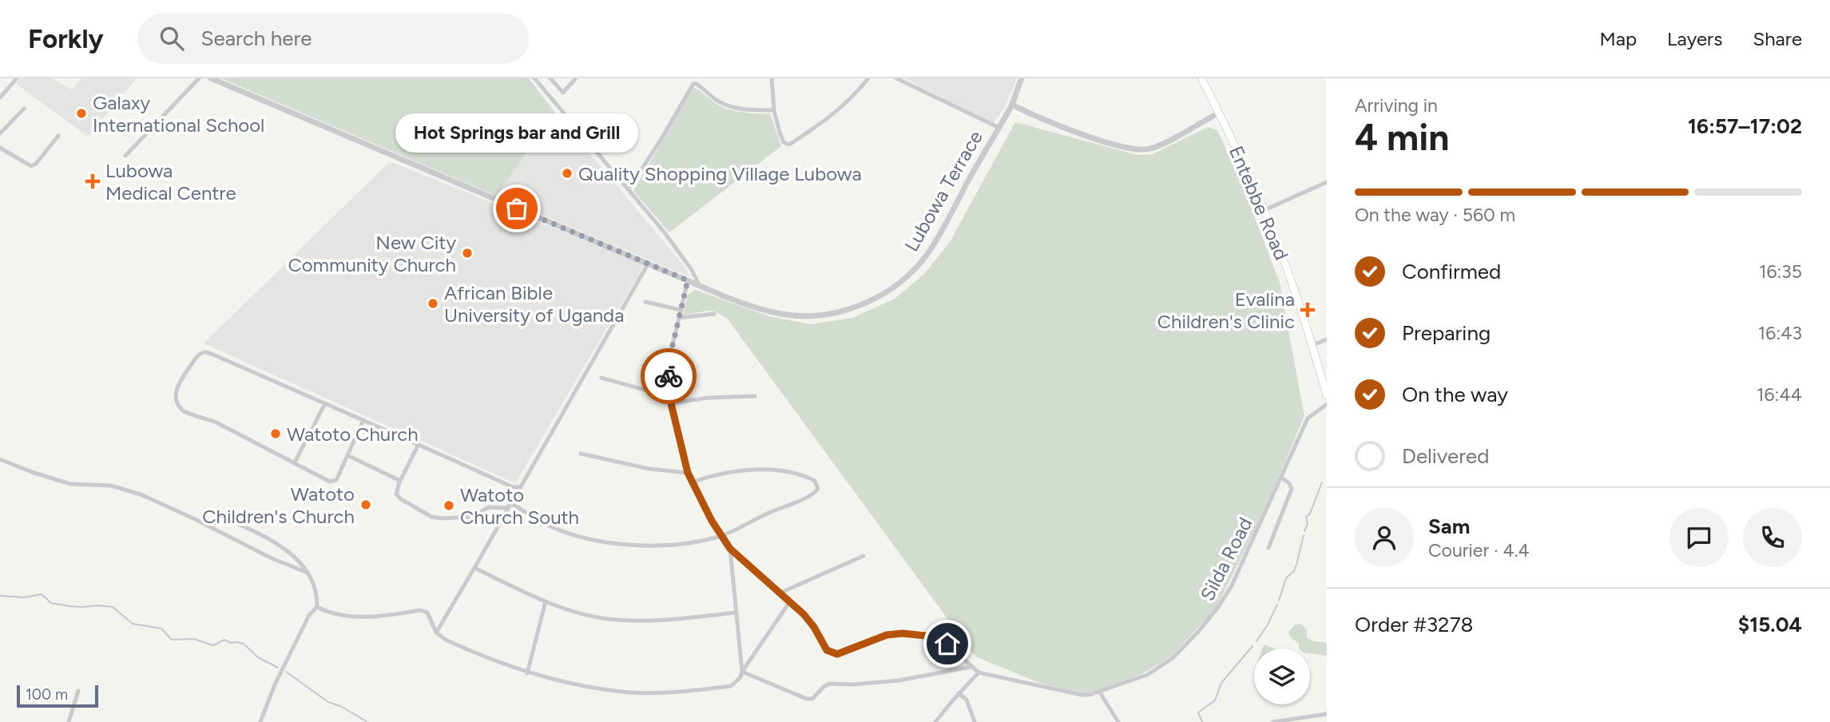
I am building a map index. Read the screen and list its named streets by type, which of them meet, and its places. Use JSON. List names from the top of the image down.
{
  "streets": {
    "main road": ["Entebbe Road"],
    "street": ["Lubowa Terrace", "Silda Road"]
  },
  "crossings": [
    ["Lubowa Terrace", "Silda Road"]
  ],
  "places": {
    "other": [
      "Galaxy International School",
      "Quality Shopping Village Lubowa",
      "Hot Springs bar and Grill",
      "New City Community Church",
      "African Bible University of Uganda",
      "Watoto Church",
      "Watoto Children's Church",
      "Watoto Church South"
    ],
    "health": ["Lubowa Medical Centre", "Evalina Children's Clinic"]
  },
  "scale_bar": "100 m",
  "page": {
    "header": "Forkly",
    "search": "Search here",
    "nav": ["Map", "Layers", "Share"],
    "heading": ["4 min", "Arriving in", "16:57–17:02"],
    "panel": [
      "Sam",
      "Courier · 4.4",
      "Order #3278",
      "$15.04"
    ],
    "bubble": "Hot Springs bar and Grill",
    "bar": "On the way · 560 m",
    "list": [
      ["Confirmed", "16:35"],
      ["Preparing", "16:43"],
      ["On the way", "16:44"],
      "Delivered"
    ],
    "scale": "100 m"
  }
}
